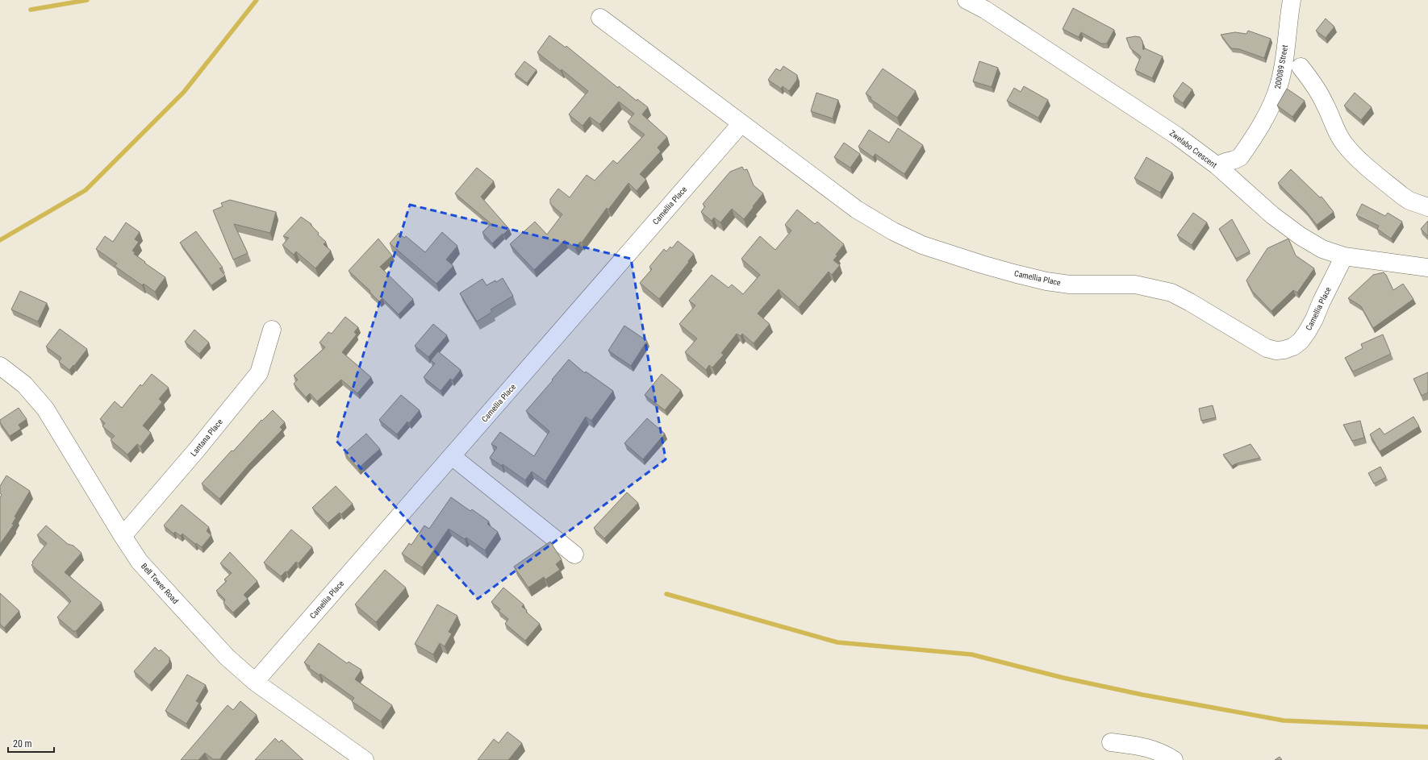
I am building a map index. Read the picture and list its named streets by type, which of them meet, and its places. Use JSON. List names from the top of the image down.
{
  "streets": {
    "street": [
      "200089 Street",
      "Zwelabo Crescent",
      "Camellia Place",
      "Lantana Place",
      "Bell Tower Road"
    ]
  },
  "crossings": [
    ["200089 Street", "Zwelabo Crescent"],
    ["Zwelabo Crescent", "Camellia Place"],
    ["Camellia Place", "Bell Tower Road"],
    ["Lantana Place", "Bell Tower Road"]
  ],
  "scale_bar": "20 m"
}
